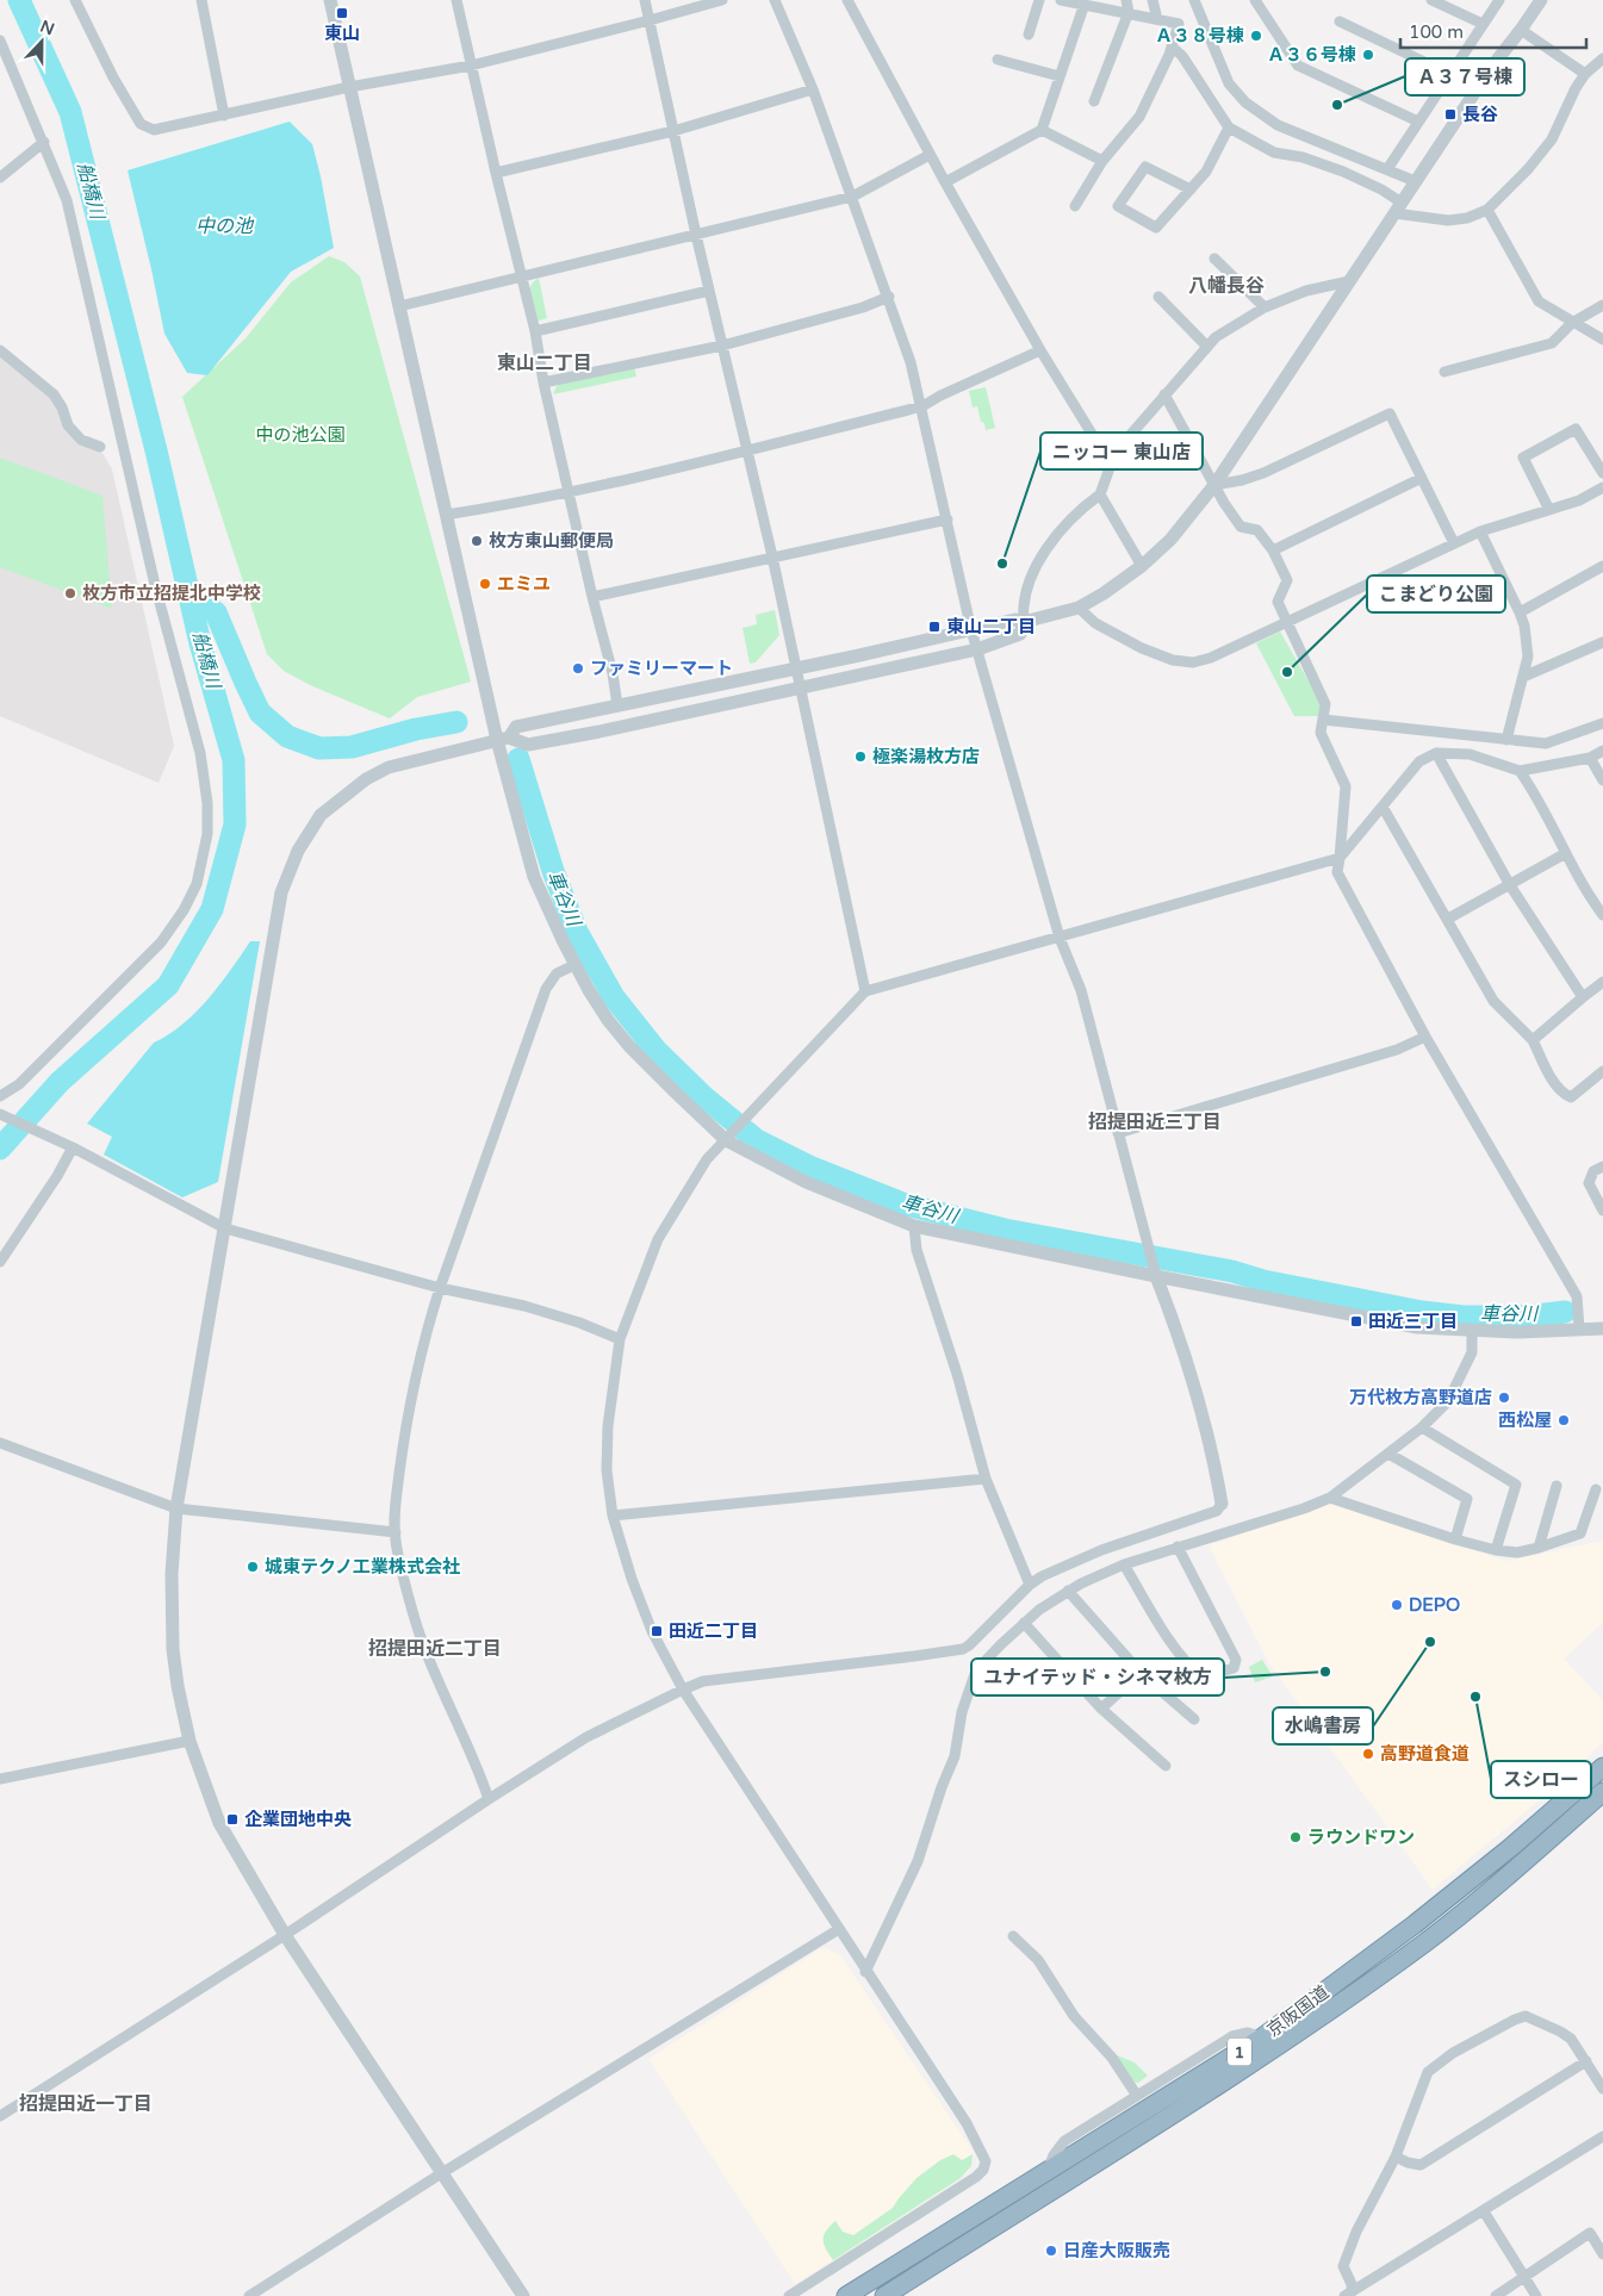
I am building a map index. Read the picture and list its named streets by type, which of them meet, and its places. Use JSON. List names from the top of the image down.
{
  "streets": {
    "highway": ["京阪国道", "1"]
  },
  "districts": [
    "八幡長谷",
    "東山二丁目",
    "招提田近三丁目",
    "招提田近二丁目",
    "招提田近一丁目"
  ],
  "water": ["船橋川", "中の池", "車谷川"],
  "parks": ["中の池公園"],
  "places": {
    "transit": [
      "東山",
      "長谷",
      "東山二丁目",
      "田近三丁目",
      "田近二丁目",
      "企業団地中央"
    ],
    "other": [
      "Ａ３８号棟",
      "Ａ３６号棟",
      "Ａ３７号棟",
      "枚方東山郵便局",
      "ニッコー 東山店",
      "エミユ",
      "枚方市立招提北中学校",
      "ファミリーマート",
      "こまどり公園",
      "極楽湯枚方店",
      "万代枚方高野道店",
      "西松屋",
      "城東テクノ工業株式会社",
      "DEPO",
      "水嶋書房",
      "ユナイテッド・シネマ枚方",
      "スシロー",
      "高野道食道",
      "ラウンドワン",
      "日産大阪販売"
    ]
  },
  "scale_bar": "100 m",
  "north": "top"
}
